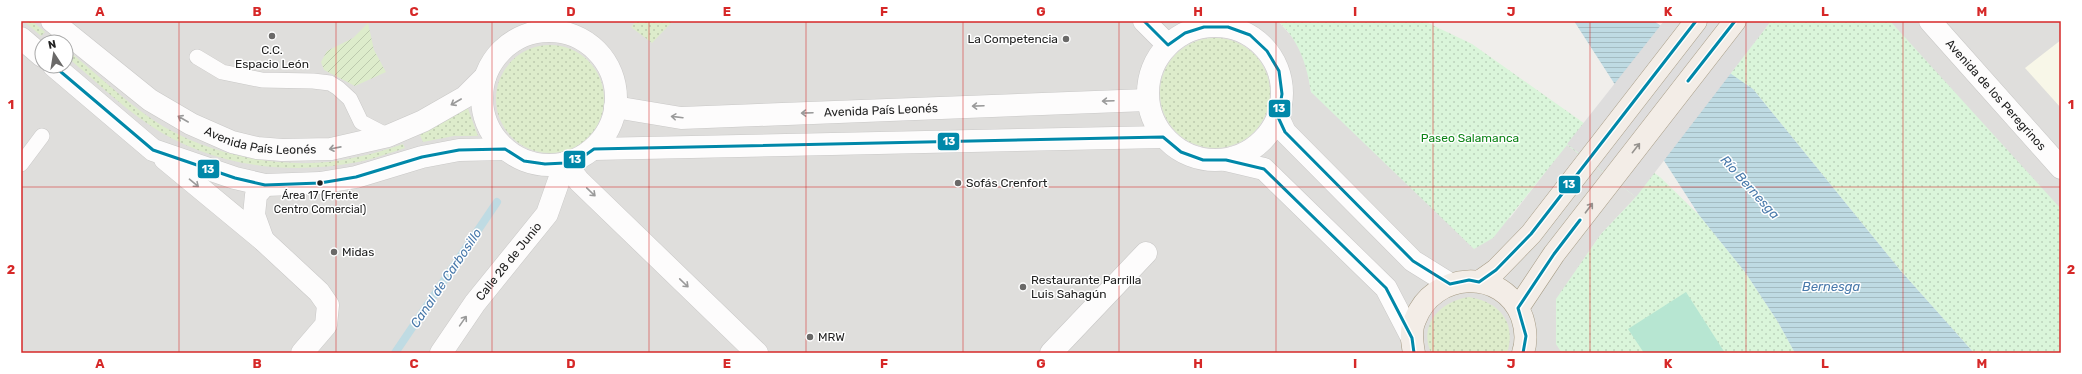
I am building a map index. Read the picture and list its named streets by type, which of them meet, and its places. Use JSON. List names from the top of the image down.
{
  "streets": {
    "street": ["Avenida de los Peregrinos", "Avenida País Leonés", "Calle 28 de Junio"]
  },
  "crossings": [
    ["Avenida País Leonés", "Calle 28 de Junio"]
  ],
  "one_way": ["Calle 28 de Junio"],
  "water": ["Río Bernesga", "Canal de Carbosillo", "Bernesga"],
  "parks": ["Paseo Salamanca"],
  "places": [
    "C.C. Espacio León",
    "La Competencia",
    "Área 17 (Frente Centro Comercial)",
    "Sofás Crenfort",
    "Midas",
    "Restaurante Parrilla Luis Sahagún",
    "MRW"
  ],
  "lines": ["transit line 13"],
  "north": "top",
  "grid": {
    "columns": [
      "A",
      "B",
      "C",
      "D",
      "E",
      "F",
      "G",
      "H",
      "I",
      "J",
      "K",
      "L",
      "M"
    ],
    "rows": ["1", "2"]
  }
}
